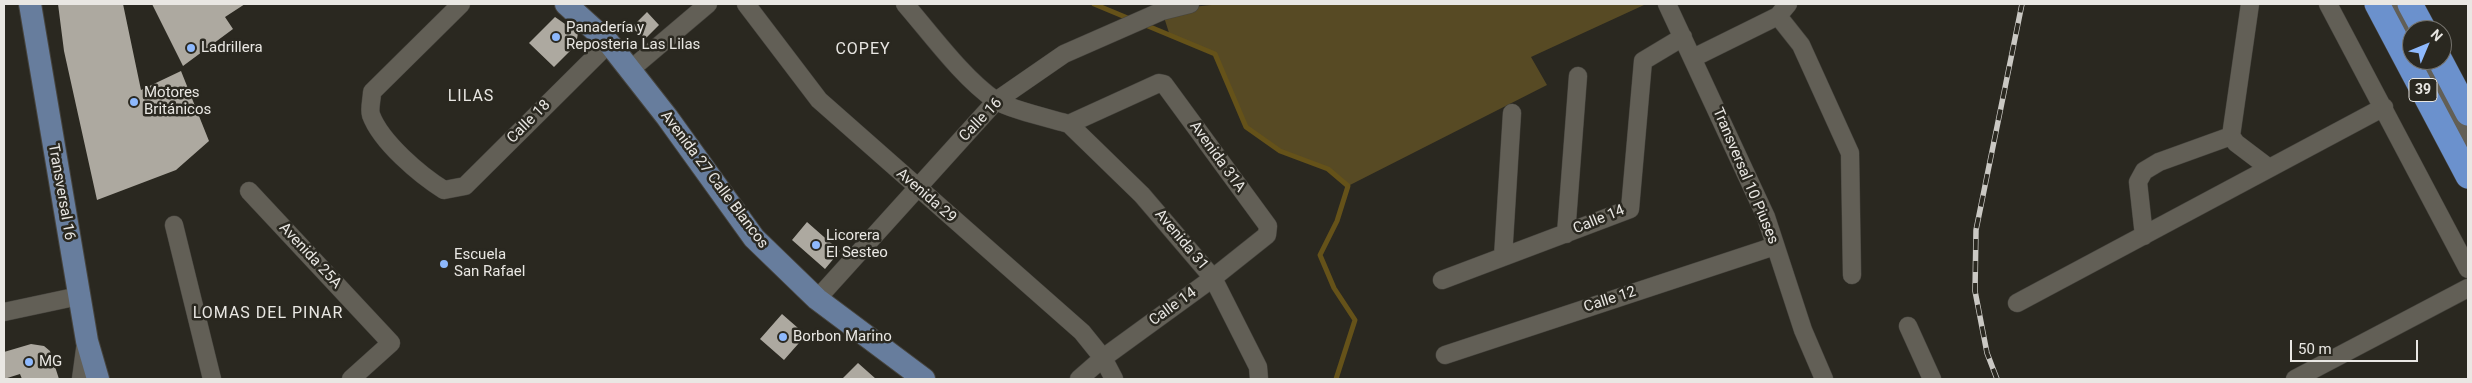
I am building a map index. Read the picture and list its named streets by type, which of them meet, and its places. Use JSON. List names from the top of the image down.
{
  "streets": {
    "highway": ["39"],
    "main road": ["Avenida 27 Calle Blancos", "Transversal 16"],
    "street": [
      "Calle 16",
      "Calle 18",
      "Avenida 31A",
      "Transversal 10 Piuses",
      "Avenida 29",
      "Calle 14",
      "Avenida 31",
      "Avenida 25A",
      "Calle 12"
    ]
  },
  "crossings": [
    ["Calle 16", "Avenida 27 Calle Blancos"],
    ["Calle 16", "Avenida 29"],
    ["Calle 18", "Avenida 27 Calle Blancos"],
    ["Avenida 31A", "Calle 14"],
    ["Avenida 31A", "Avenida 31"],
    ["Transversal 10 Piuses", "Calle 14"],
    ["Transversal 10 Piuses", "Calle 12"],
    ["Avenida 29", "Calle 14"],
    ["Calle 14", "Avenida 31"]
  ],
  "districts": ["COPEY", "LILAS", "LOMAS DEL PINAR"],
  "places": [
    "Panadería y Reposteria Las Lilas",
    "Ladrillera",
    "Motores Británicos",
    "Licorera El Sesteo",
    "Escuela San Rafael",
    "Borbon Marino",
    "MG"
  ],
  "scale_bar": "50 m",
  "north": "top right"
}
